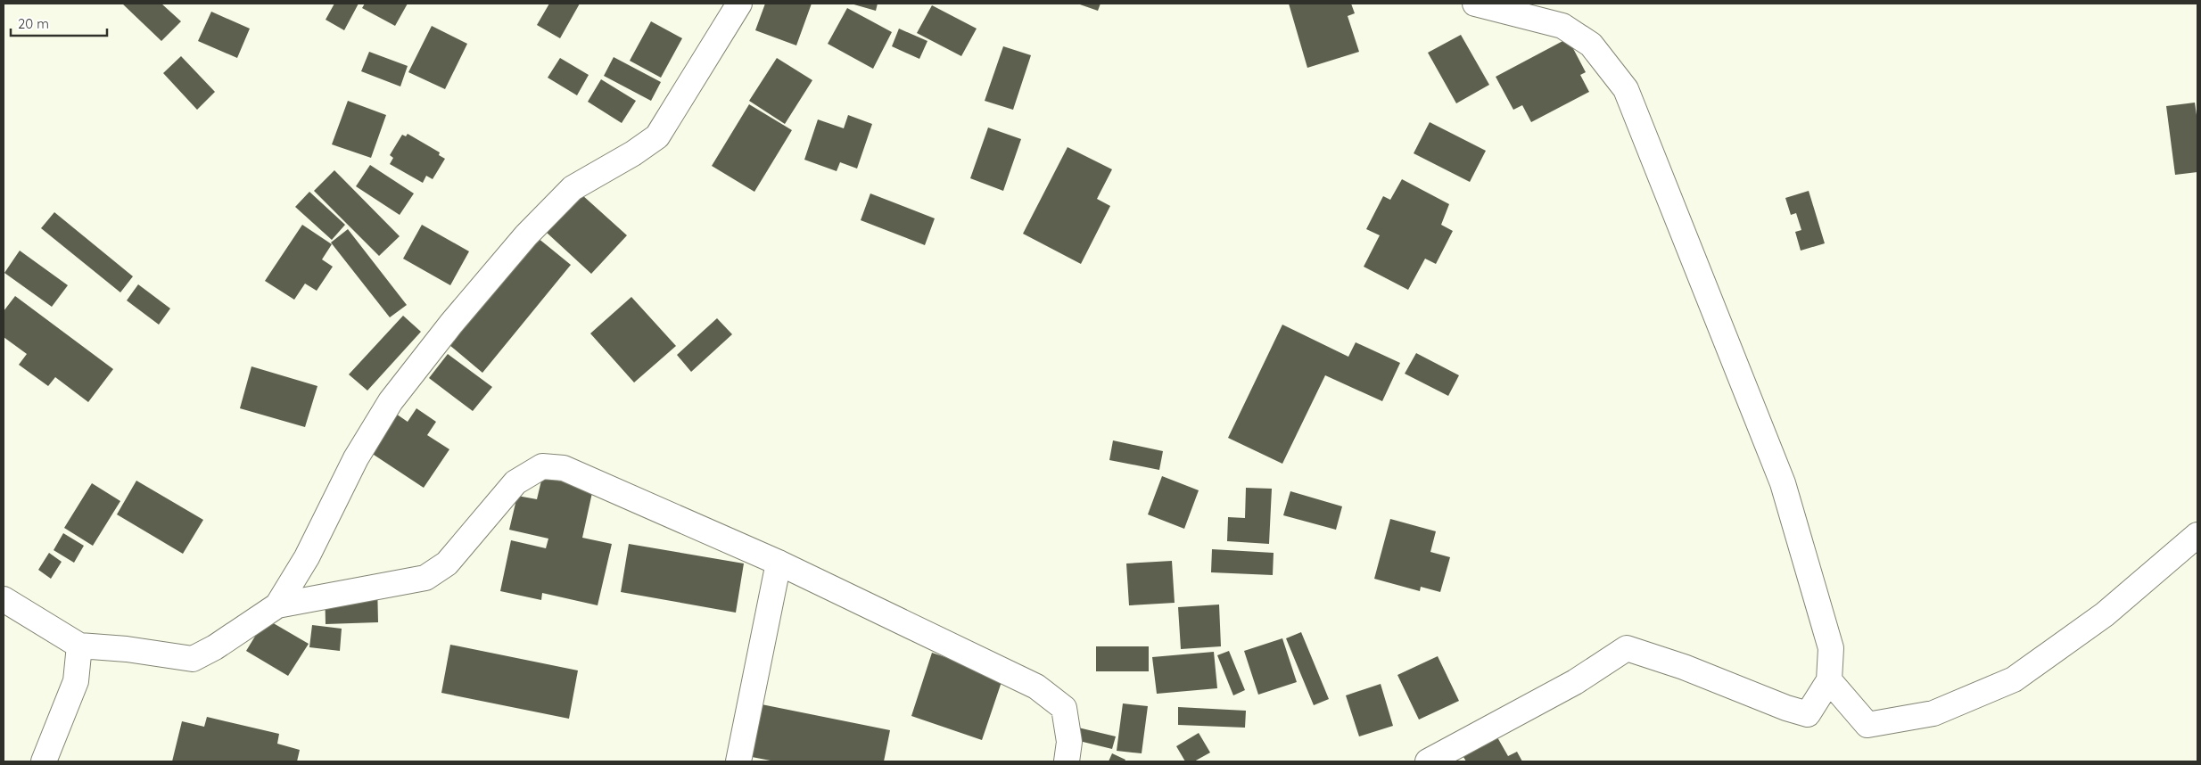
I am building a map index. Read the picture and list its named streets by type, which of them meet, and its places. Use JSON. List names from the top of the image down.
{
  "scale_bar": "20 m"
}
